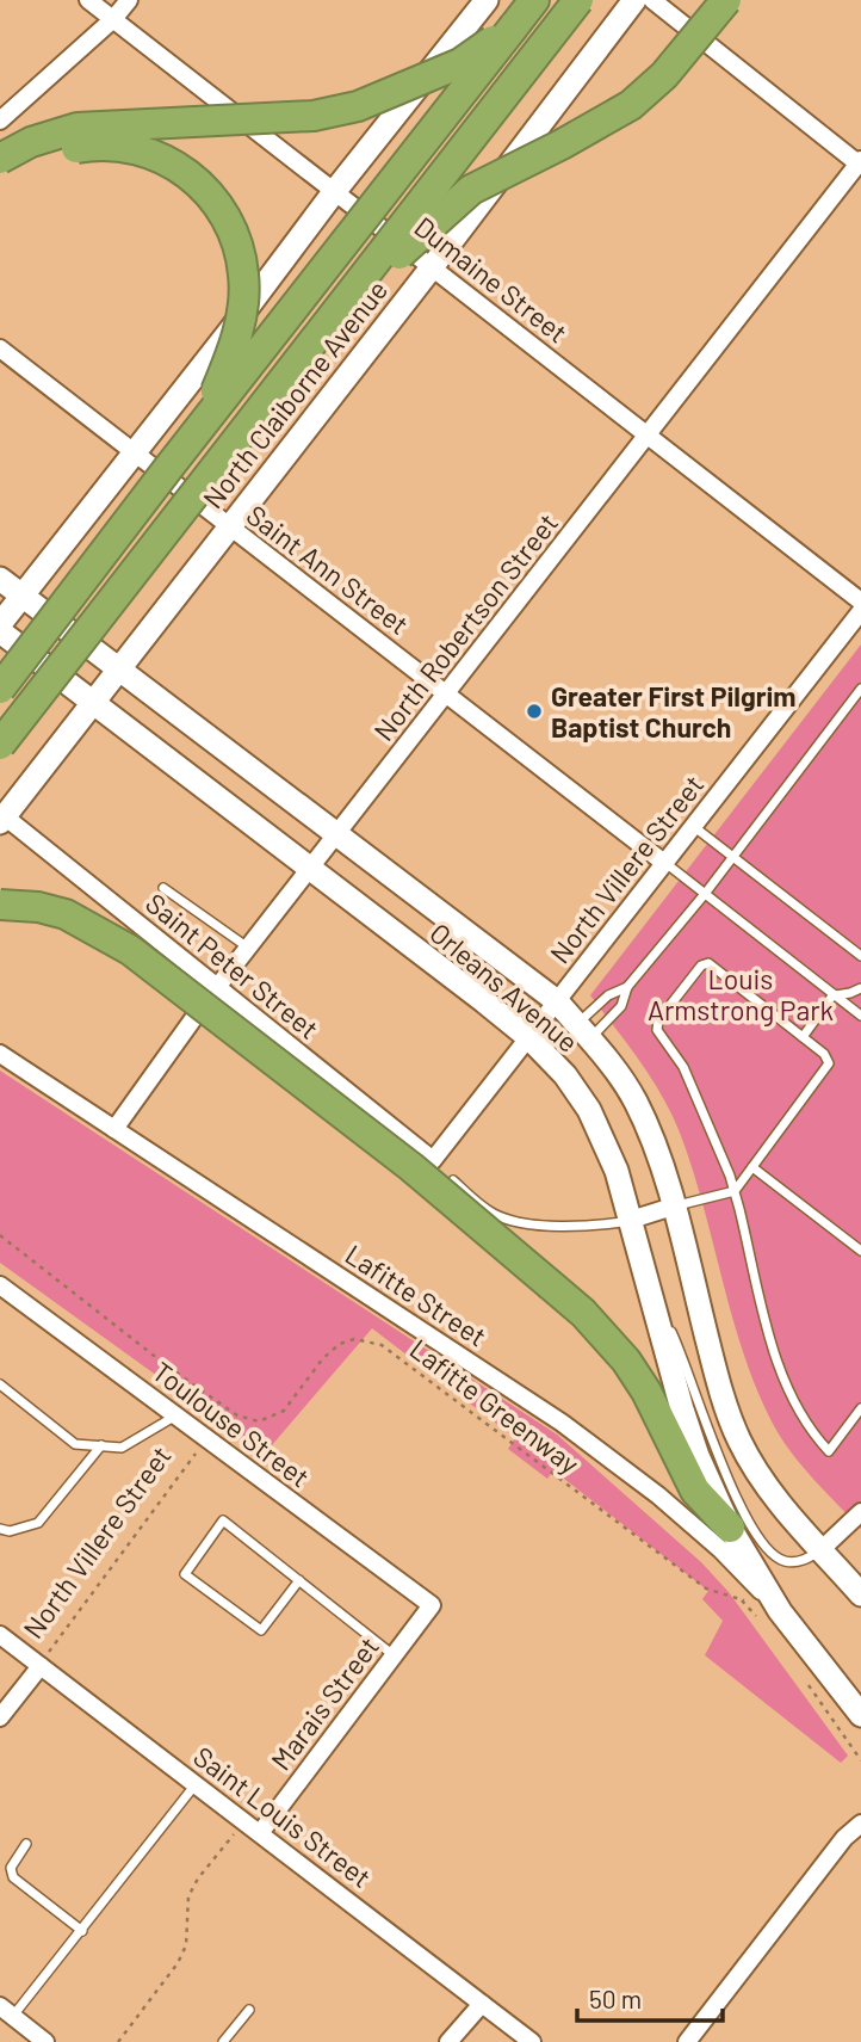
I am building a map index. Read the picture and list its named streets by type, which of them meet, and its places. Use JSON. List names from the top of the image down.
{
  "streets": {
    "street": [
      "Dumaine Street",
      "North Claiborne Avenue",
      "Saint Ann Street",
      "North Robertson Street",
      "North Villere Street",
      "Saint Peter Street",
      "Orleans Avenue",
      "Lafitte Street",
      "Toulouse Street",
      "Marais Street",
      "Saint Louis Street"
    ],
    "path": ["Lafitte Greenway"]
  },
  "crossings": [
    ["Dumaine Street", "North Claiborne Avenue"],
    ["Dumaine Street", "North Robertson Street"],
    ["North Claiborne Avenue", "Saint Ann Street"],
    ["North Claiborne Avenue", "Saint Peter Street"],
    ["North Claiborne Avenue", "Orleans Avenue"],
    ["Saint Ann Street", "North Robertson Street"],
    ["Saint Ann Street", "North Villere Street"],
    ["North Robertson Street", "Saint Peter Street"],
    ["North Robertson Street", "Orleans Avenue"],
    ["North Robertson Street", "Lafitte Street"],
    ["North Villere Street", "Saint Peter Street"],
    ["North Villere Street", "Orleans Avenue"],
    ["North Villere Street", "Toulouse Street"],
    ["North Villere Street", "Saint Louis Street"],
    ["Orleans Avenue", "Lafitte Street"],
    ["Orleans Avenue", "Lafitte Greenway"],
    ["Lafitte Street", "Lafitte Greenway"],
    ["Toulouse Street", "Marais Street"],
    ["Marais Street", "Saint Louis Street"]
  ],
  "parks": ["Louis Armstrong Park"],
  "places": ["Greater First Pilgrim Baptist Church"],
  "scale_bar": "50 m"
}
